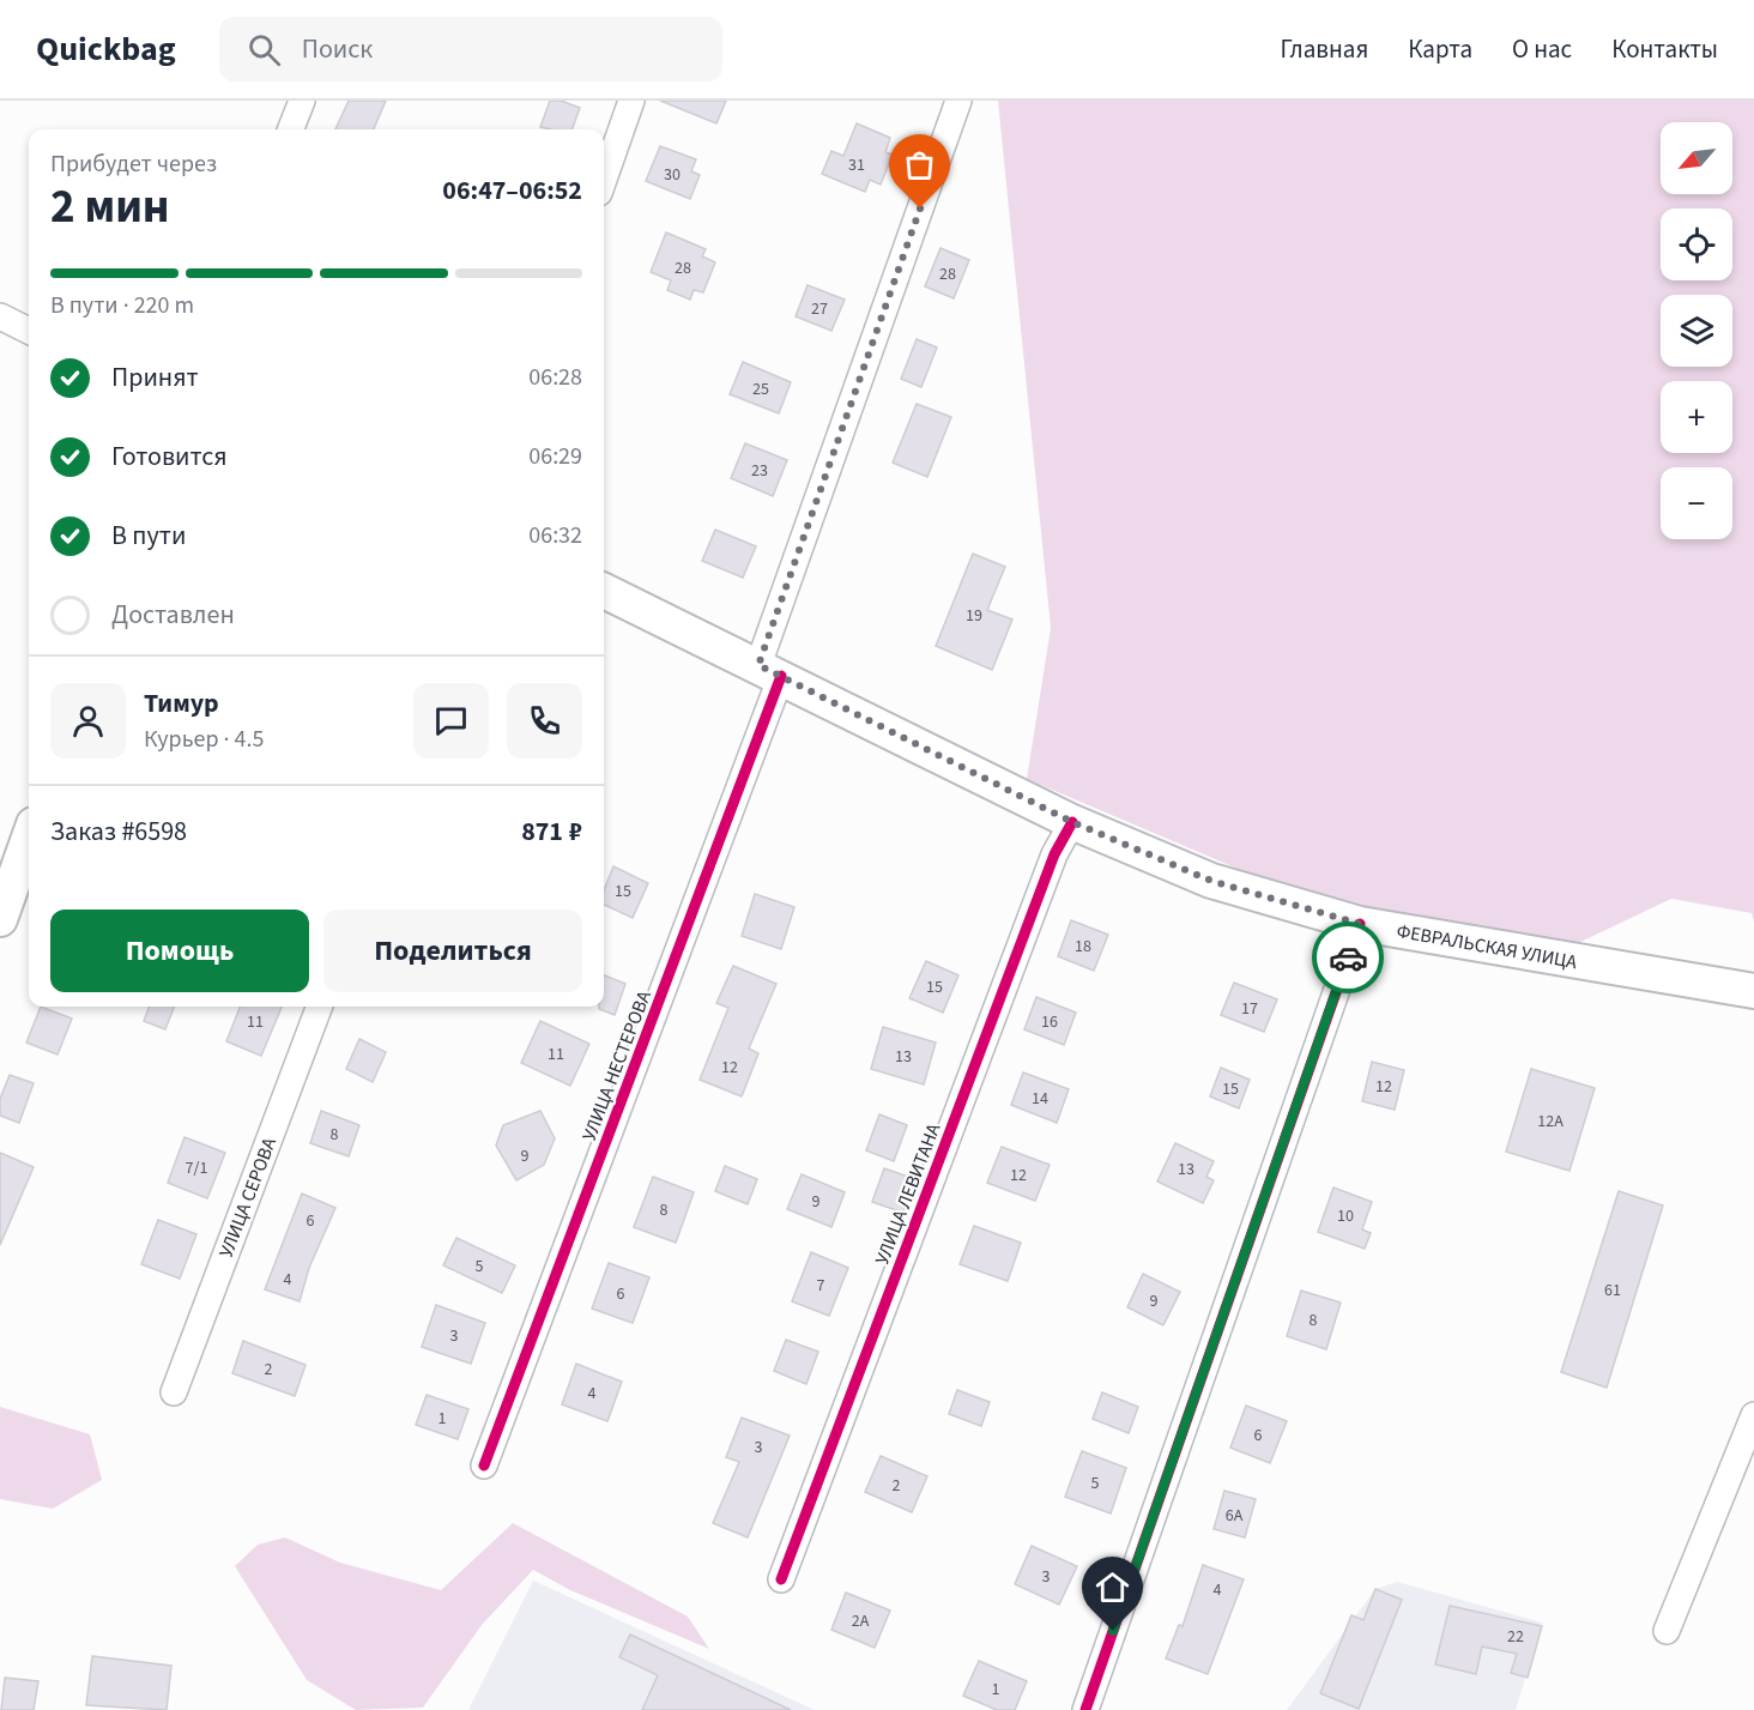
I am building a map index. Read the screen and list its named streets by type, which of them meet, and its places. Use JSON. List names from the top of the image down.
{
  "streets": {
    "main road": ["ФЕВРАЛЬСКАЯ УЛИЦА"],
    "street": ["УЛИЦА НЕСТЕРОВА", "УЛИЦА ЛЕВИТАНА", "УЛИЦА СЕРОВА"]
  },
  "crossings": [
    ["ФЕВРАЛЬСКАЯ УЛИЦА", "УЛИЦА НЕСТЕРОВА"],
    ["ФЕВРАЛЬСКАЯ УЛИЦА", "УЛИЦА ЛЕВИТАНА"]
  ],
  "house_numbers": [
    "31",
    "30",
    "28",
    "28",
    "27",
    "25",
    "23",
    "19",
    "15",
    "18",
    "15",
    "17",
    "11",
    "16",
    "11",
    "13",
    "12",
    "12",
    "15",
    "14",
    "12А",
    "8",
    "9",
    "7/1",
    "13",
    "12",
    "9",
    "8",
    "10",
    "6",
    "5",
    "4",
    "7",
    "61",
    "6",
    "9",
    "8",
    "3",
    "2",
    "4",
    "1",
    "6",
    "3",
    "5",
    "2",
    "6А",
    "3",
    "4",
    "2А",
    "22",
    "1"
  ],
  "north": "bottom left",
  "page": {
    "header": "Quickbag",
    "search": "Поиск",
    "nav": [
      "Главная",
      "Карта",
      "О нас",
      "Контакты"
    ],
    "map_buttons": ["+", "−"],
    "heading": ["2 мин", "Прибудет через", "06:47–06:52"],
    "panel": [
      "Тимур",
      "Курьер · 4.5",
      "Заказ #6598",
      "871 ₽"
    ],
    "bar": "В пути · 220 m",
    "list": [
      ["Принят", "06:28"],
      ["Готовится", "06:29"],
      ["В пути", "06:32"],
      "Доставлен"
    ],
    "buttons": ["Помощь", "Поделиться"]
  }
}
